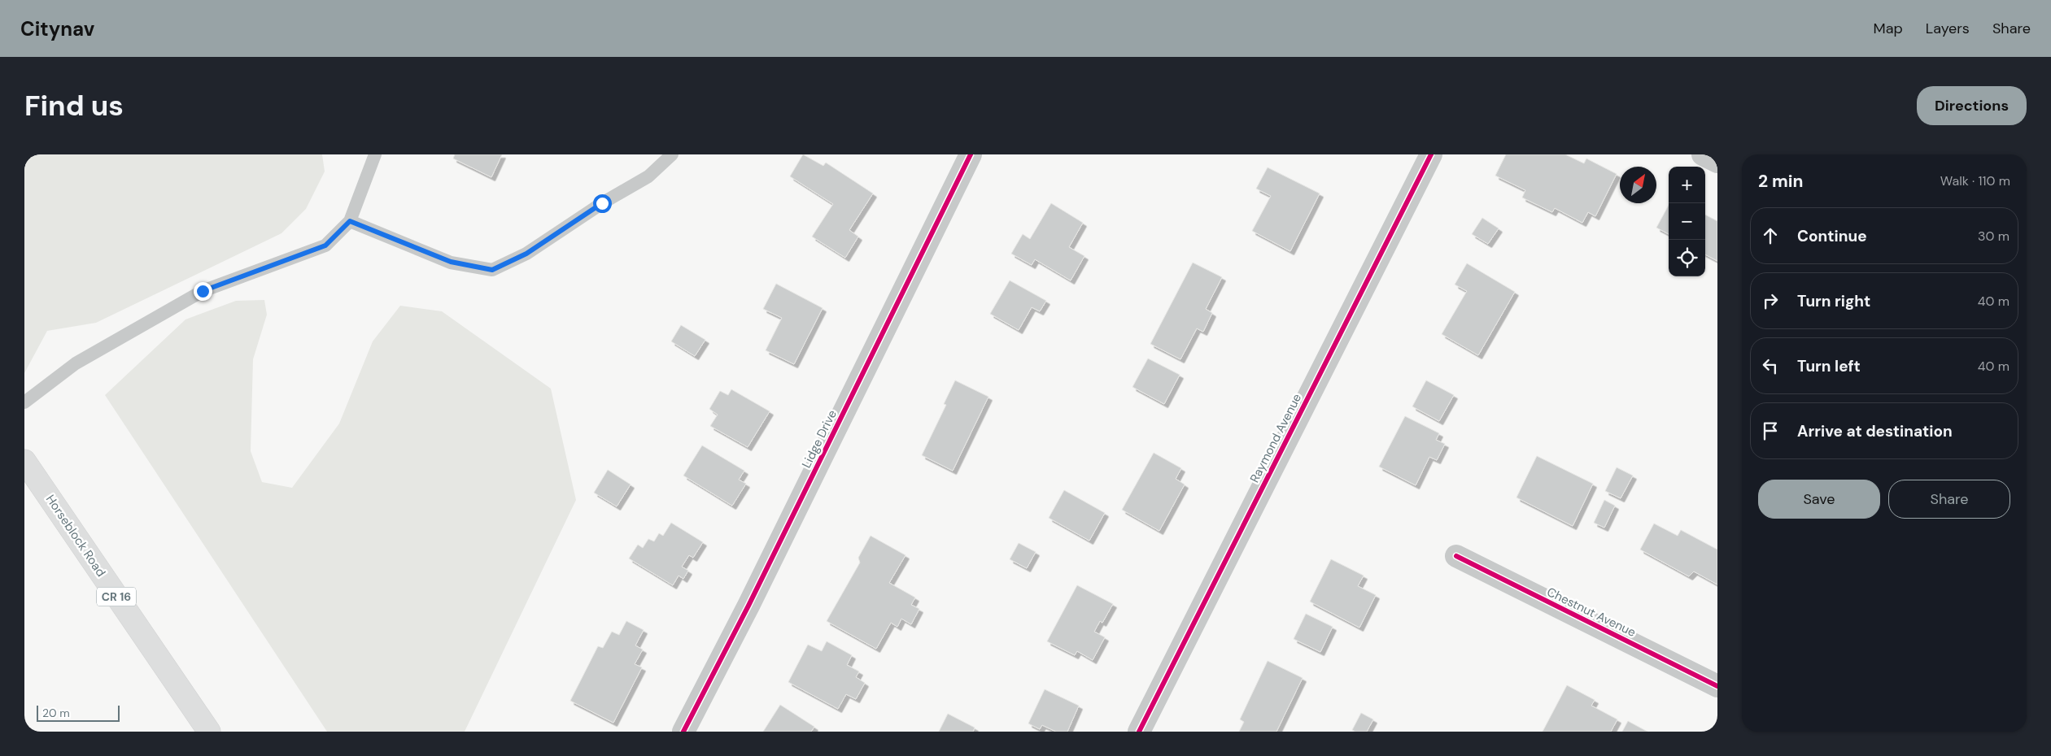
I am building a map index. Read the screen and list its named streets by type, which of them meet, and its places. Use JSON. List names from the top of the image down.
{
  "streets": {
    "main road": ["Horseblock Road", "CR 16"],
    "street": ["Raymond Avenue", "Lidge Drive", "Chestnut Avenue"]
  },
  "scale_bar": "20 m",
  "north": "top right",
  "page": {
    "header": "Citynav",
    "nav": ["Map", "Layers", "Share"],
    "buttons": [
      "Directions",
      ["Save", "Share"]
    ],
    "title": "Find us",
    "heading": ["2 min", "Walk · 110 m"],
    "map_buttons": ["+", "−"],
    "list": [
      ["Continue", "30 m"],
      ["Turn right", "40 m"],
      ["Turn left", "40 m"],
      "Arrive at destination"
    ],
    "scale": "20 m"
  }
}
